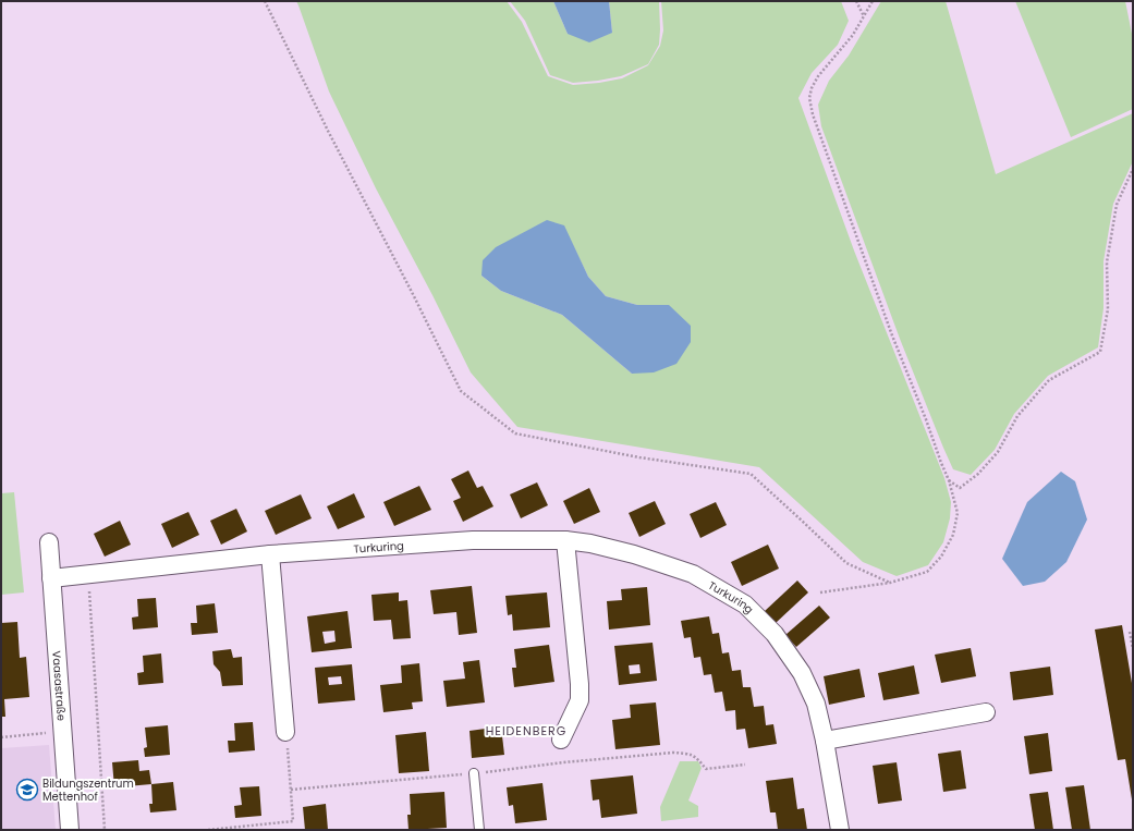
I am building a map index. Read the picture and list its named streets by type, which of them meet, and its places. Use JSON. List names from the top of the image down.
{
  "streets": {
    "street": ["Turkuring", "Vaasastraße"]
  },
  "crossings": [
    ["Turkuring", "Vaasastraße"]
  ],
  "districts": ["HEIDENBERG"],
  "places": {
    "school or university": ["Bildungszentrum Mettenhof"]
  }
}
